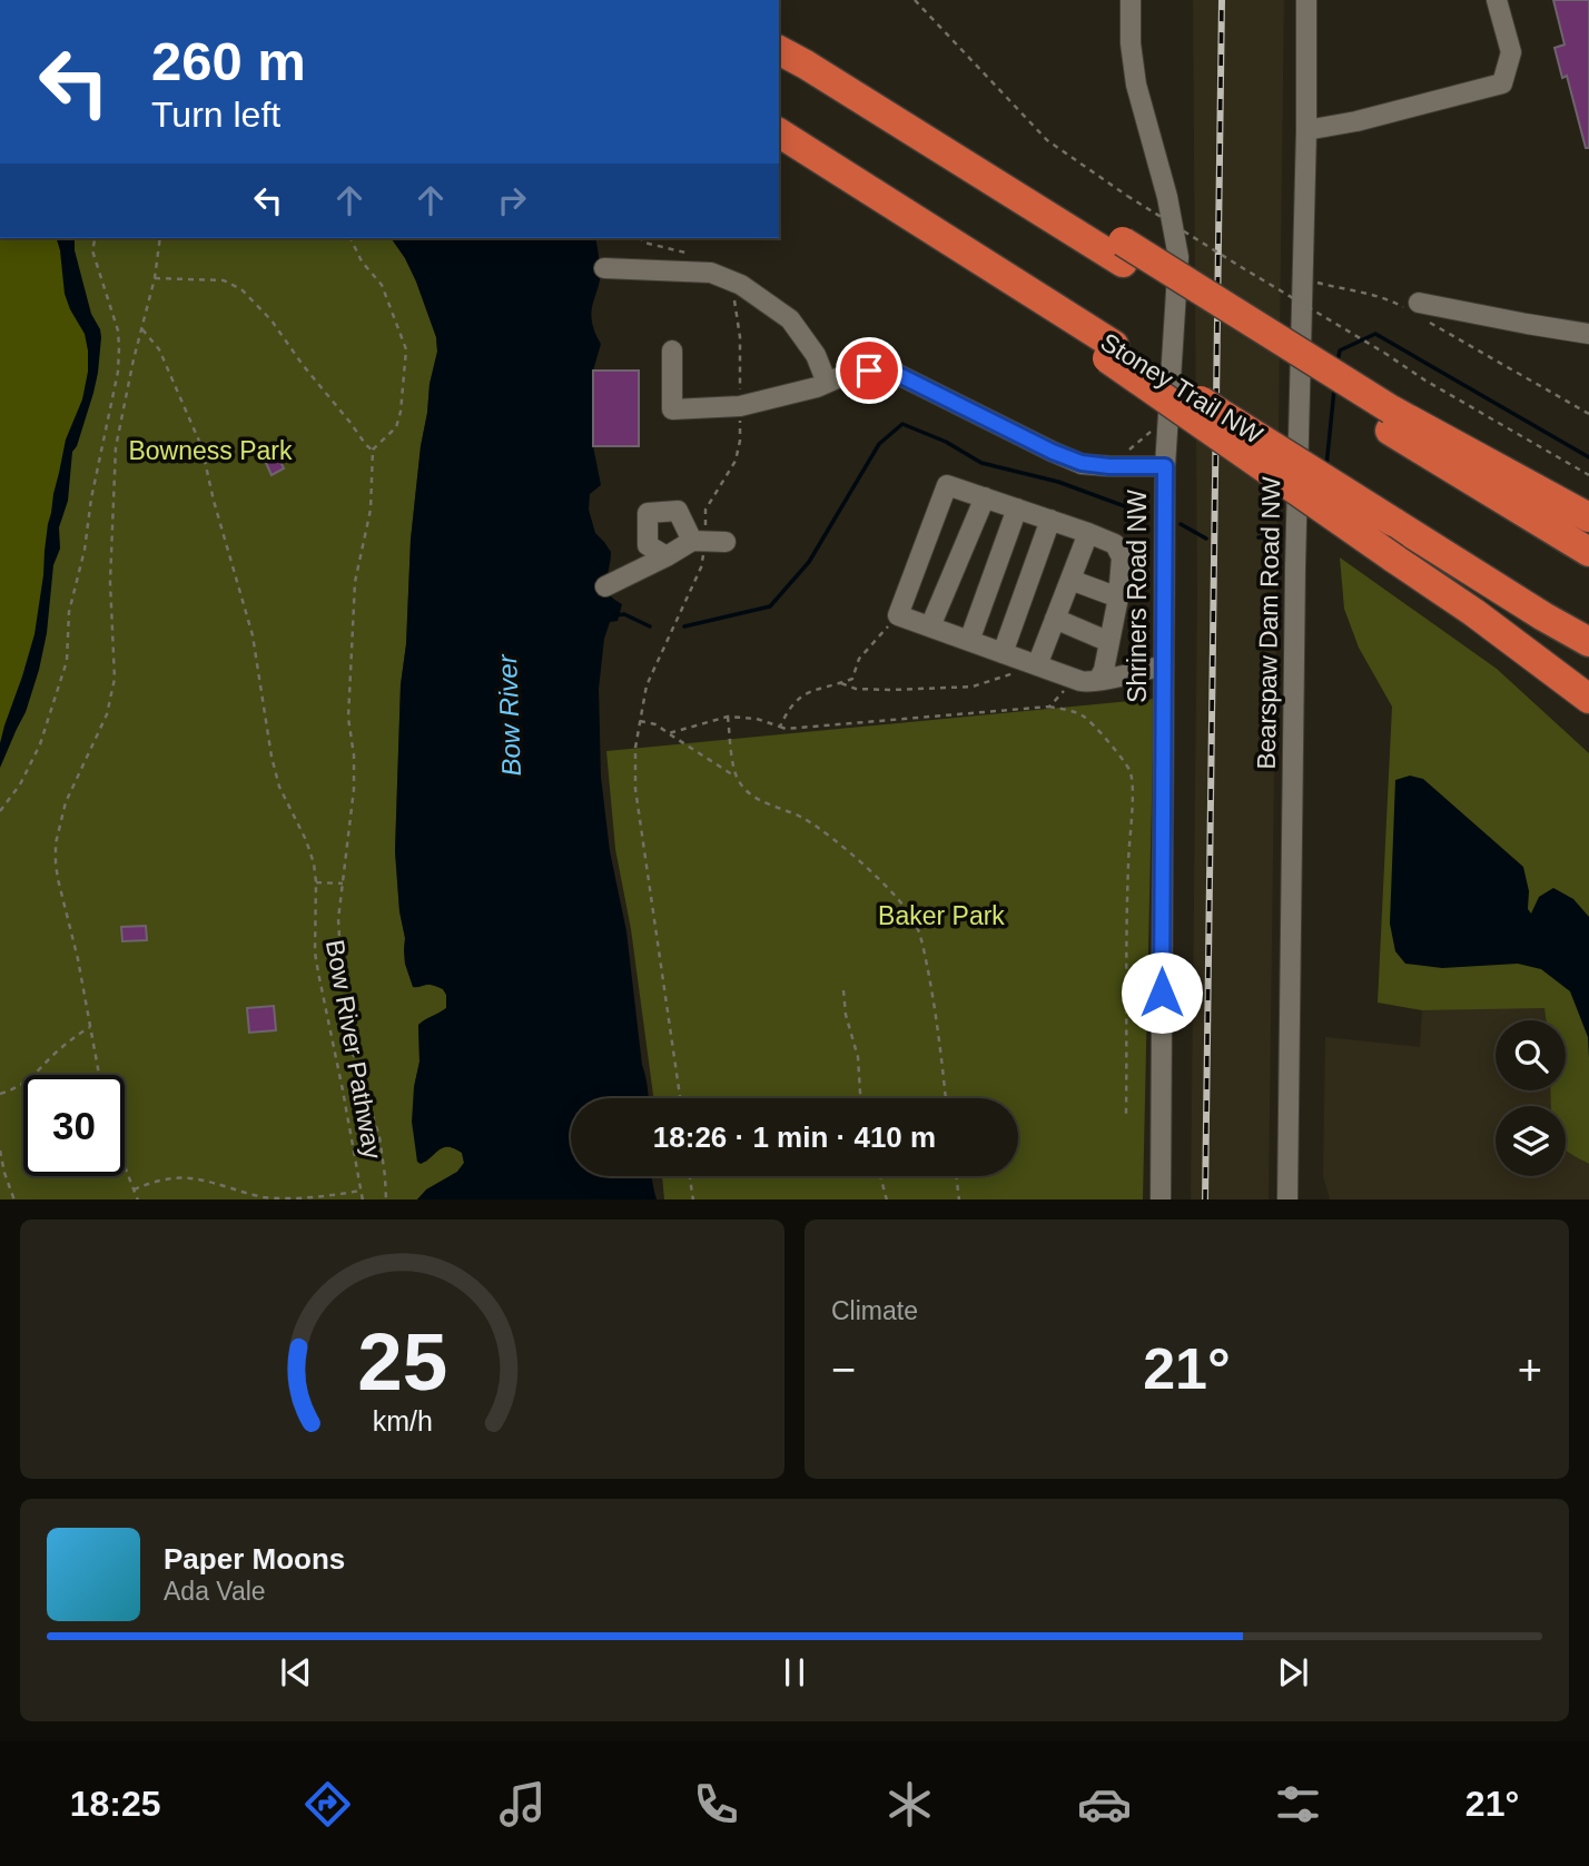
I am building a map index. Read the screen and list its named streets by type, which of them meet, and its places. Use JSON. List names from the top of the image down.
{
  "streets": {
    "highway": ["Stoney Trail NW"],
    "street": ["Shriners Road NW", "Bearspaw Dam Road NW"],
    "path": ["Bow River Pathway"]
  },
  "water": ["Bow River"],
  "parks": ["Bowness Park", "Baker Park"],
  "page": {
    "turn": ["260 m", "Turn left"],
    "limit": "30",
    "trip": "18:26 · 1 min · 410 m",
    "tile": "Climate",
    "heat": ["−", "21°", "+"],
    "song": ["Paper Moons", "Ada Vale"],
    "tabs": ["18:25", "21°"],
    "gauge": ["25", "km/h"]
  }
}
